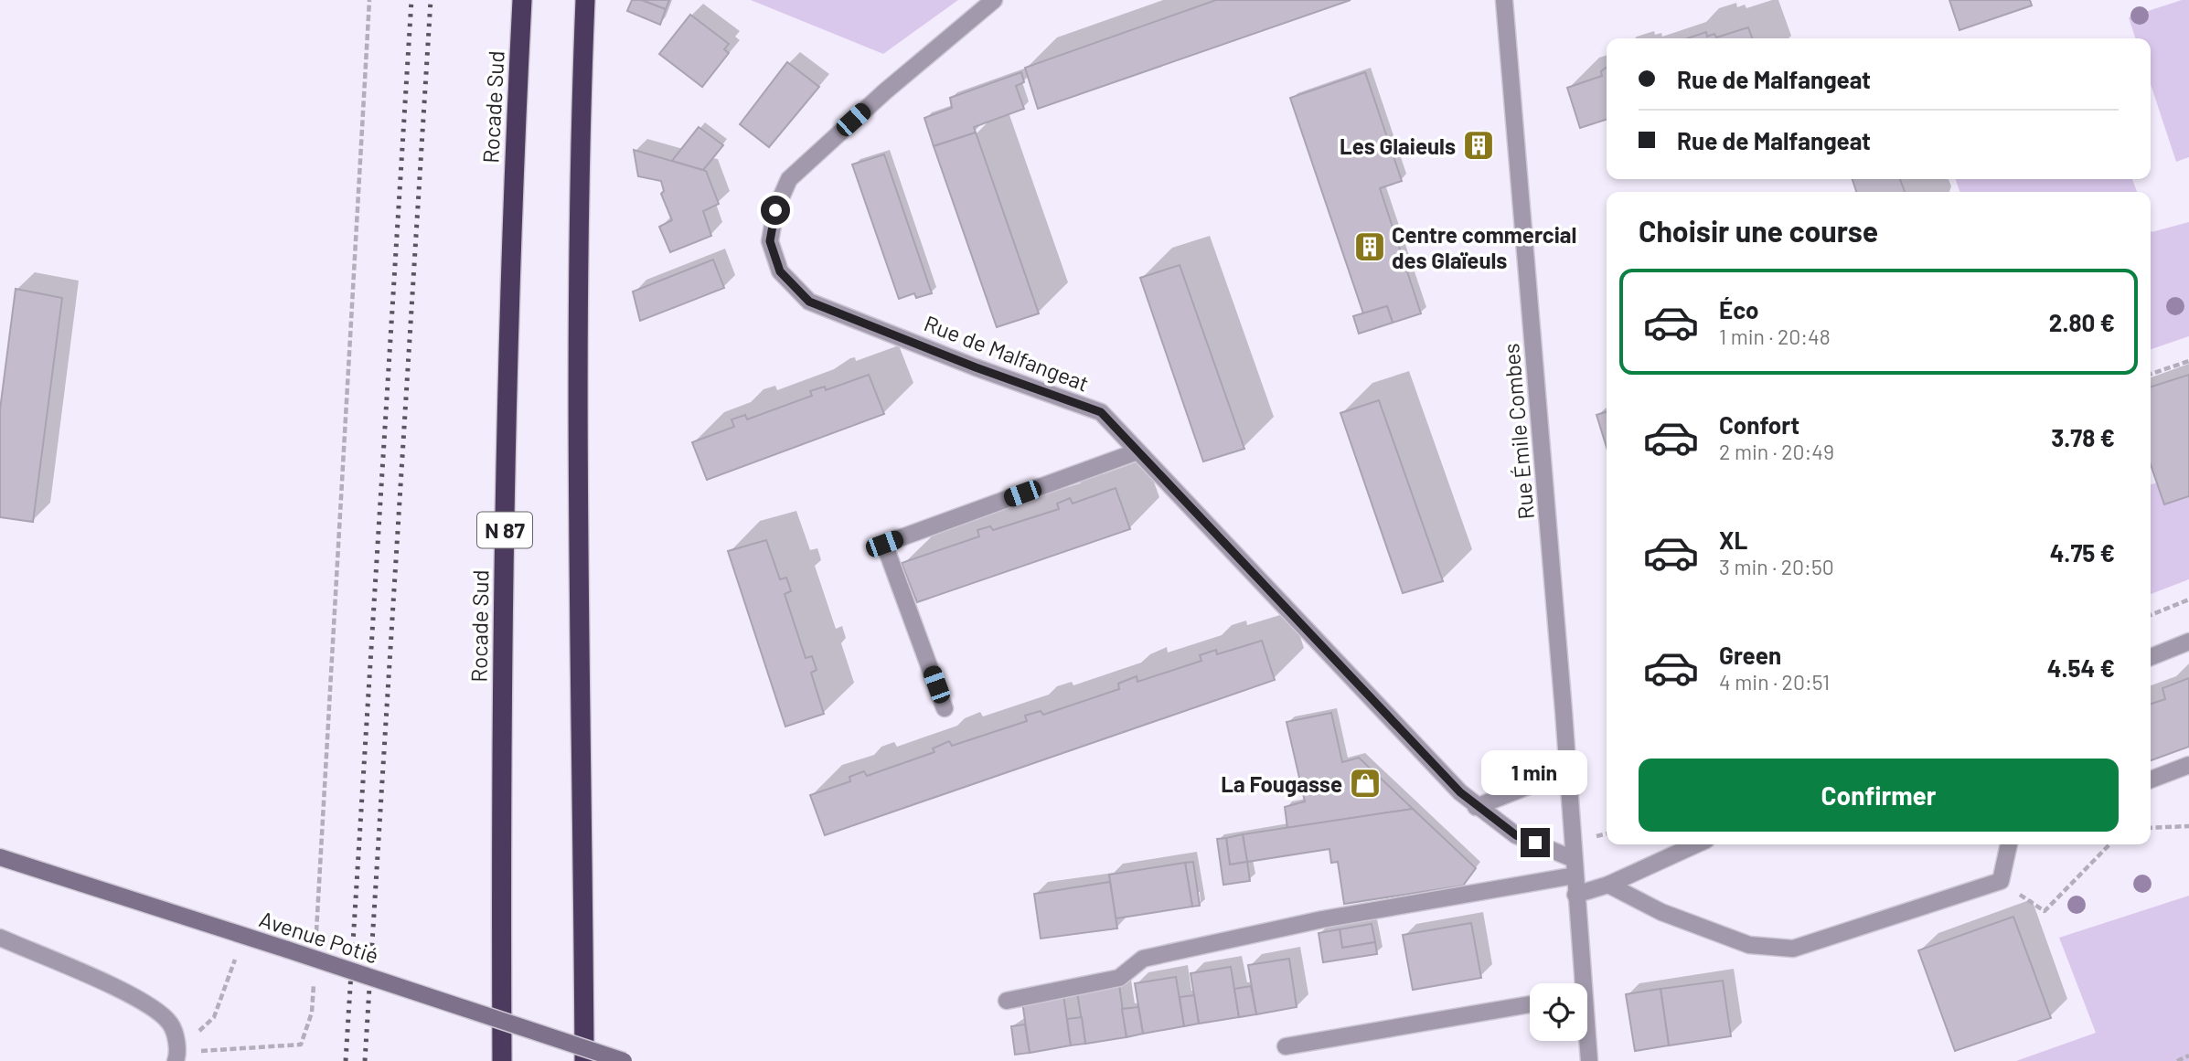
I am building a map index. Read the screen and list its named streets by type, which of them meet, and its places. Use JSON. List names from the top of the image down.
{
  "streets": {
    "highway": ["Rocade Sud", "N 87"],
    "street": ["Rue de Malfangeat", "Rue Émile Combes", "Avenue Potié"]
  },
  "crossings": [
    ["Rue de Malfangeat", "Rue Émile Combes"]
  ],
  "places": {
    "building": ["Les Glaieuls", "Centre commercial des Glaïeuls"],
    "shop": ["La Fougasse"]
  },
  "page": {
    "banner": ["Rue de Malfangeat", "Rue de Malfangeat"],
    "heading": "Choisir une course",
    "list": [
      {
        "name": "Éco",
        "note": "1 min · 20:48",
        "value": "2.80 €"
      },
      {
        "name": "Confort",
        "note": "2 min · 20:49",
        "value": "3.78 €"
      },
      {
        "name": "XL",
        "note": "3 min · 20:50",
        "value": "4.75 €"
      },
      {
        "name": "Green",
        "note": "4 min · 20:51",
        "value": "4.54 €"
      }
    ],
    "buttons": "Confirmer",
    "bubble": "1 min"
  }
}
